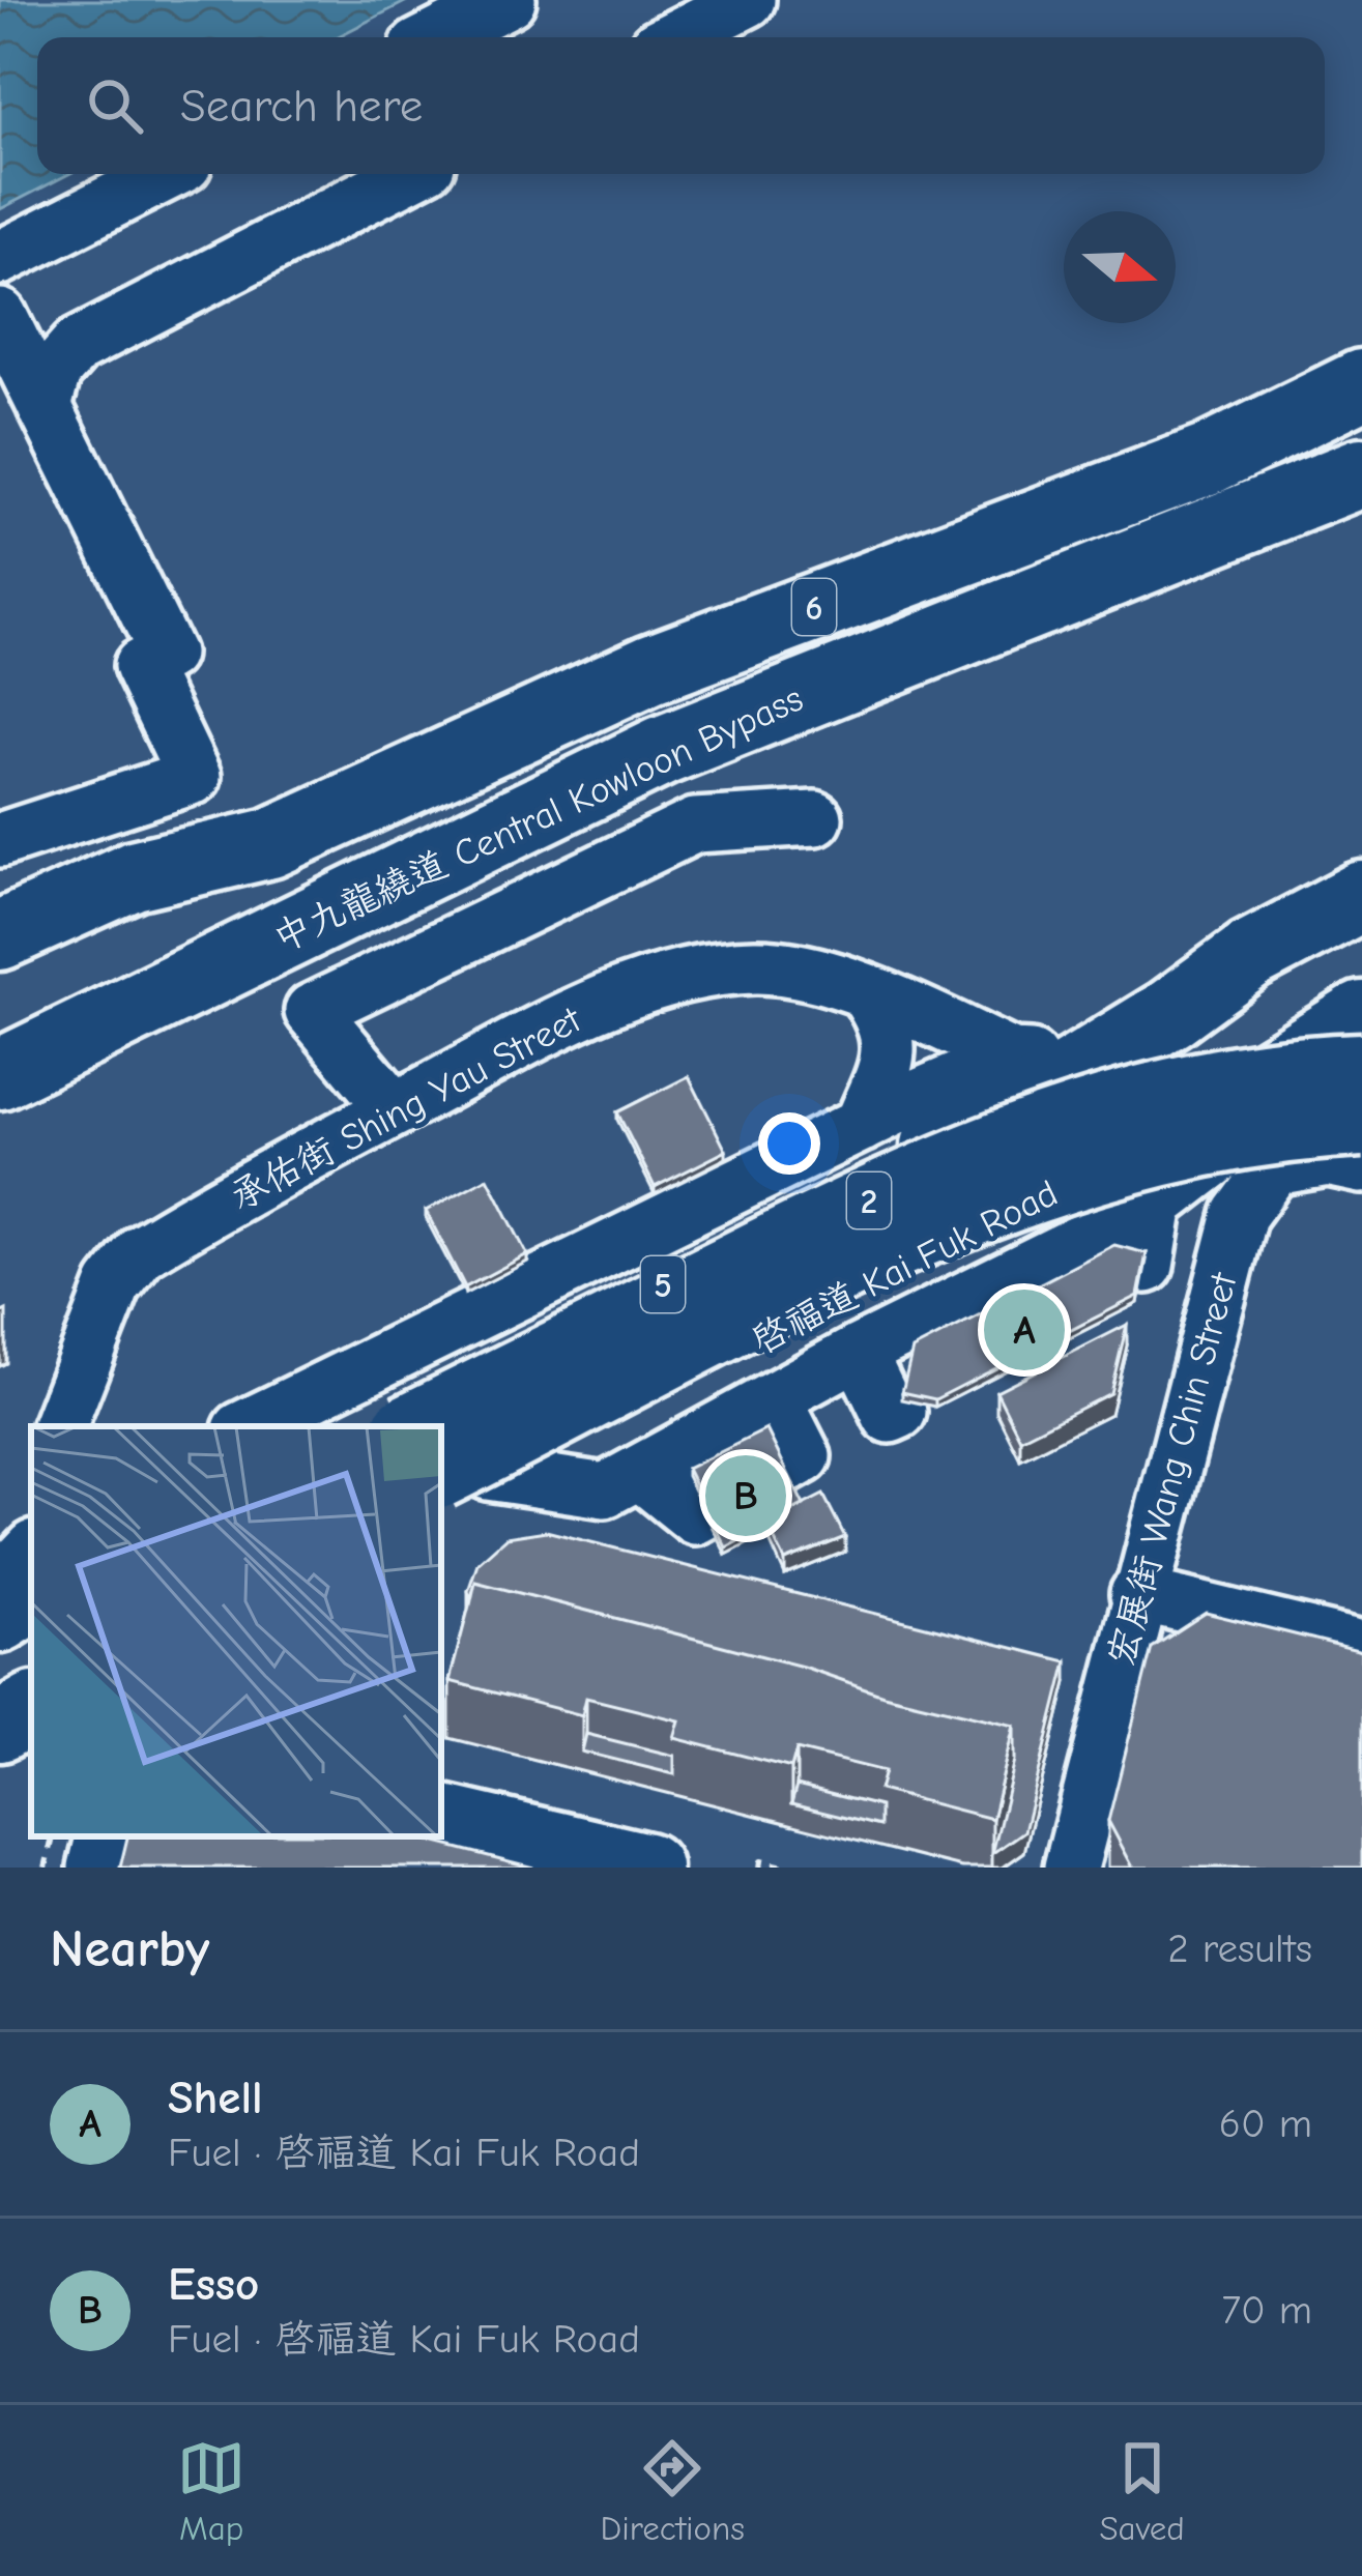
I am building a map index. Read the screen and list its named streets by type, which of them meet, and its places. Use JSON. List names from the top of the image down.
{
  "streets": {
    "main road": [
      "6",
      "中九龍繞道 Central Kowloon Bypass",
      "2",
      "啓福道 Kai Fuk Road",
      "5"
    ],
    "street": ["承佑街 Shing Yau Street", "宏展街 Wang Chin Street"]
  },
  "crossings": [
    ["2", "啓福道 Kai Fuk Road"]
  ],
  "north": "right",
  "page": {
    "search": "Search here",
    "pins": ["A", "B"],
    "heading": ["Nearby", "2 results"],
    "list": [
      {
        "mark": "A",
        "name": "Shell",
        "note": "Fuel · 啓福道 Kai Fuk Road",
        "value": "60 m"
      },
      {
        "mark": "B",
        "name": "Esso",
        "note": "Fuel · 啓福道 Kai Fuk Road",
        "value": "70 m"
      }
    ],
    "nav": ["Map", "Directions", "Saved"]
  }
}
